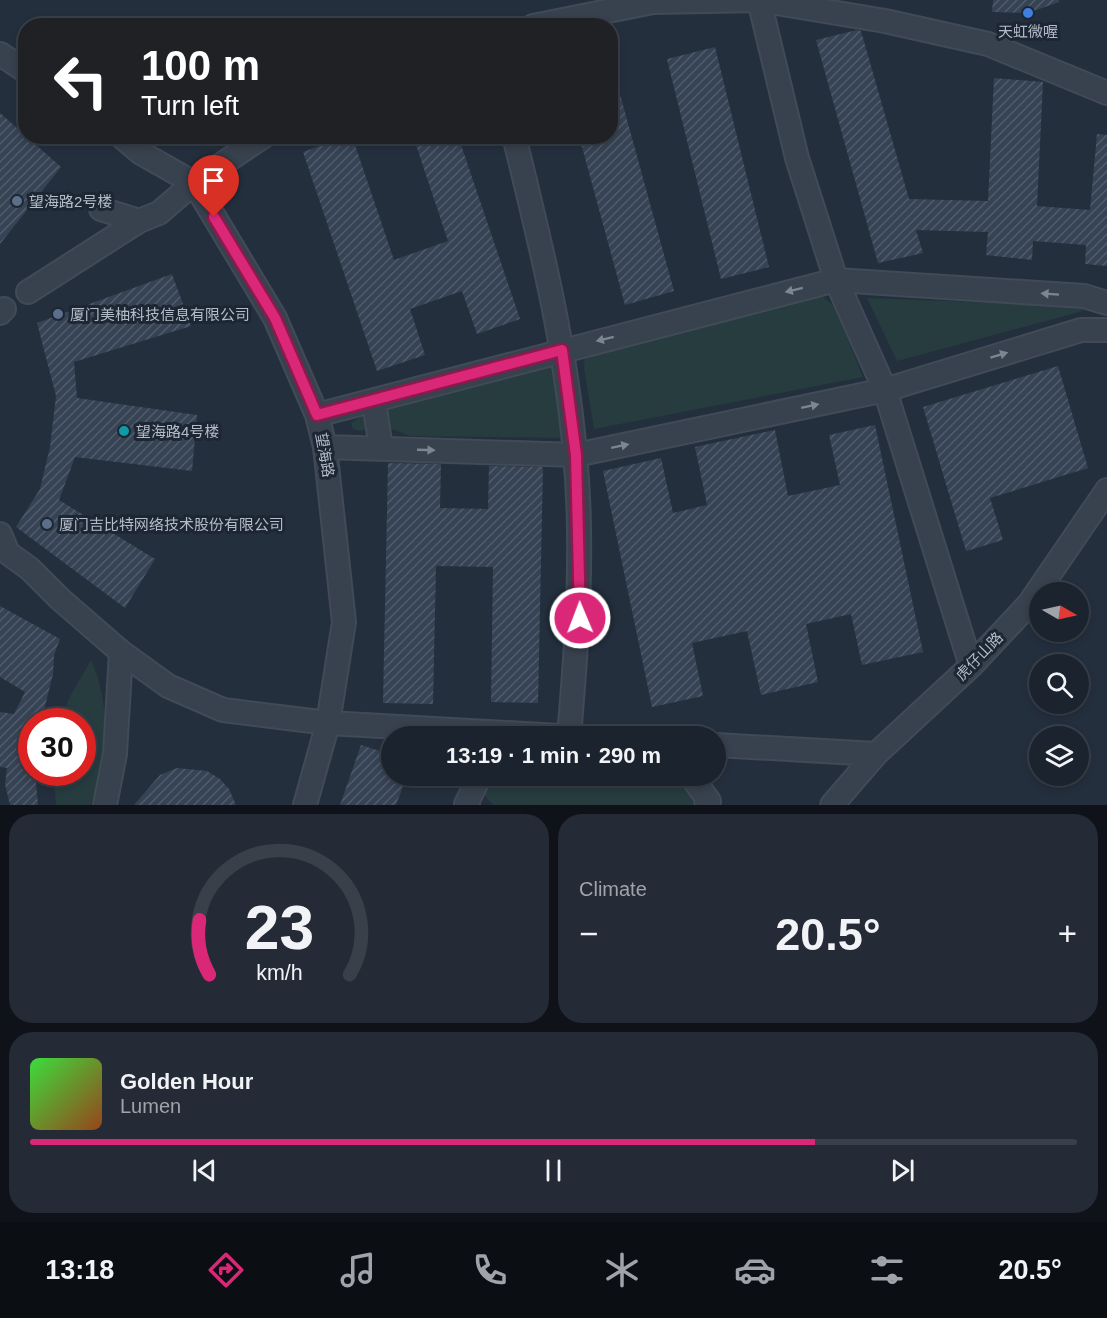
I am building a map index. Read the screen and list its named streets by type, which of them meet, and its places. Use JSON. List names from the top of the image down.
{
  "streets": {
    "street": ["望海路", "虎仔山路"]
  },
  "places": [
    "天虹微喔",
    "望海路2号楼",
    "厦门美柚科技信息有限公司",
    "望海路4号楼",
    "厦门吉比特网络技术股份有限公司"
  ],
  "north": "right",
  "page": {
    "turn": ["100 m", "Turn left"],
    "limit": "30",
    "trip": "13:19 · 1 min · 290 m",
    "tile": "Climate",
    "heat": ["−", "20.5°", "+"],
    "song": ["Golden Hour", "Lumen"],
    "tabs": ["13:18", "20.5°"],
    "gauge": ["23", "km/h"]
  }
}
